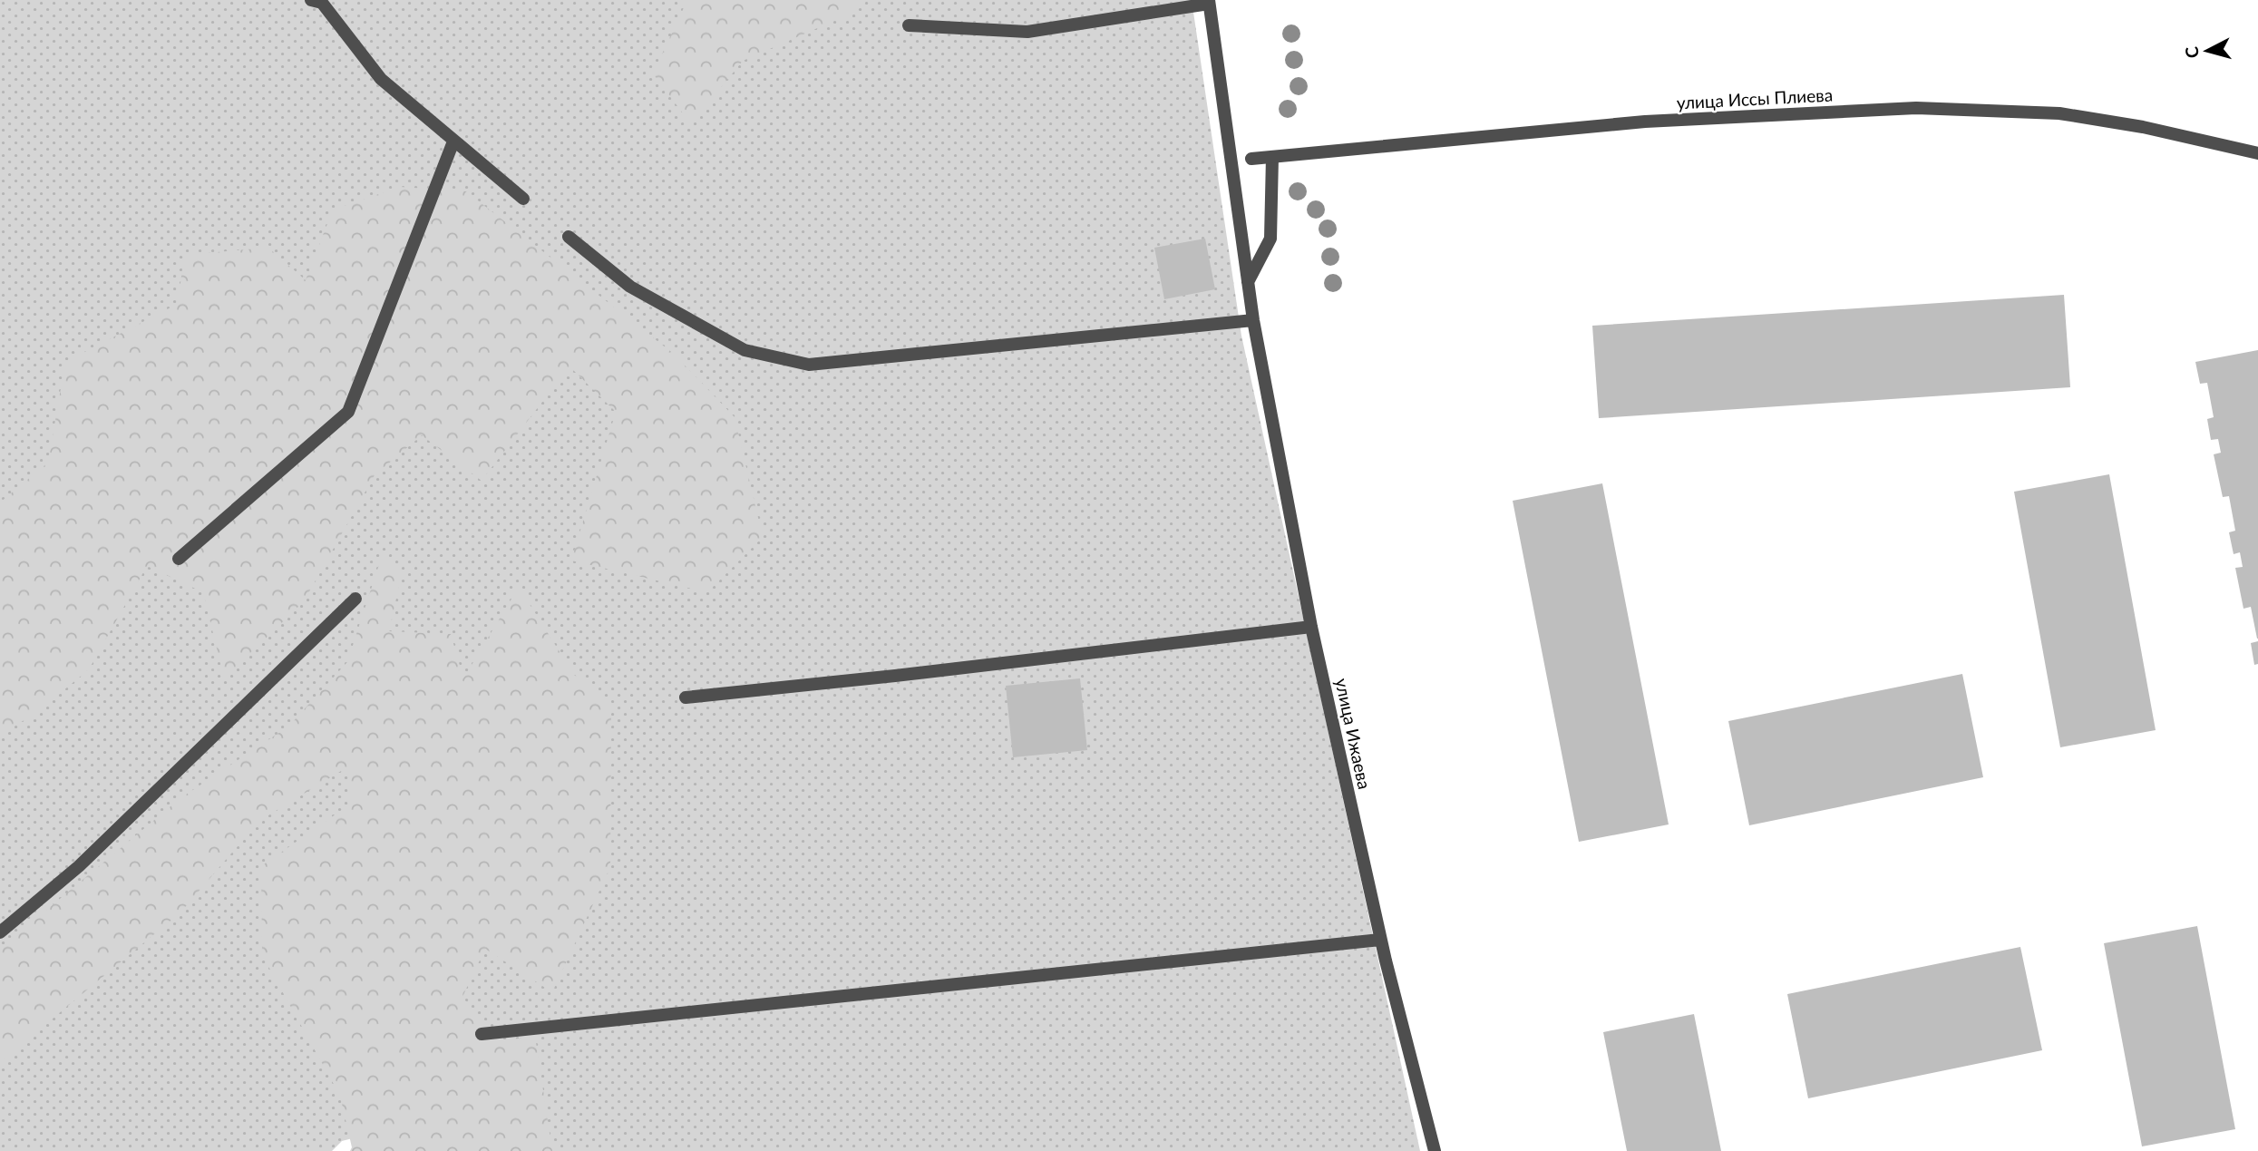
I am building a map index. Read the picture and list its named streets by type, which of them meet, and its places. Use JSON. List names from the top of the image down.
{
  "streets": {
    "street": ["улица Иссы Плиева", "улица Ижаева"]
  },
  "north": "left"
}
